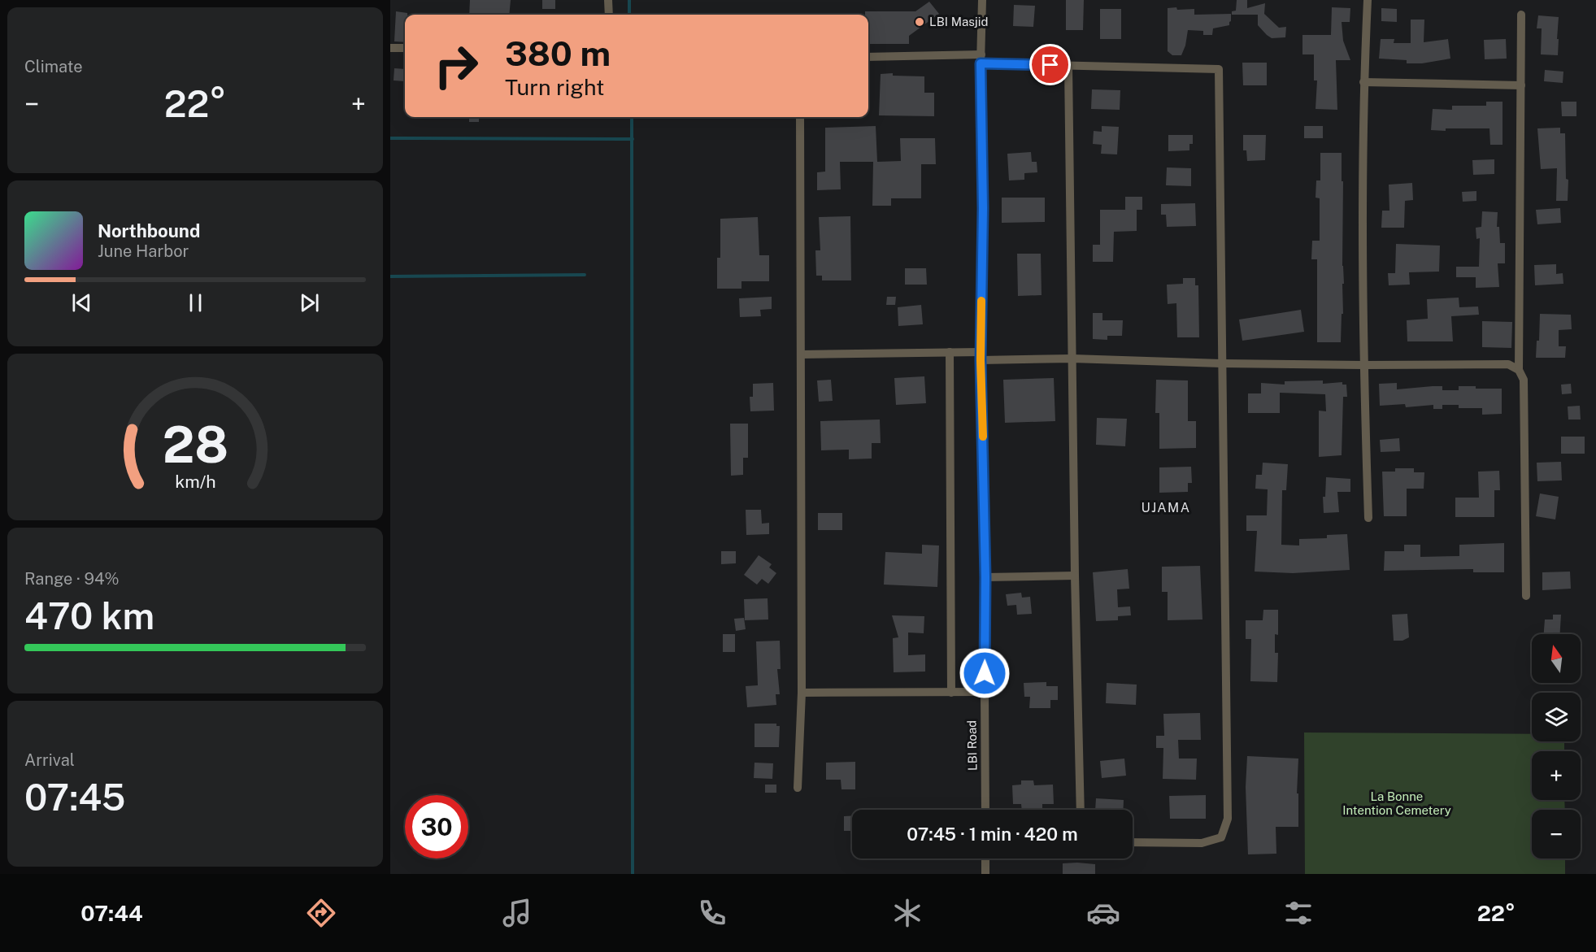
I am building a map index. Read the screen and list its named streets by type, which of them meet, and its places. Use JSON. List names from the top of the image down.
{
  "streets": {
    "street": ["LBI Road"]
  },
  "districts": ["UJAMA"],
  "parks": ["La Bonne Intention Cemetery"],
  "places": ["LBI Masjid"],
  "north": "top",
  "page": {
    "tile": [
      "Climate",
      ["Range · 94%", "470 km"],
      ["Arrival", "07:45"]
    ],
    "turn": ["380 m", "Turn right"],
    "heat": ["−", "22°", "+"],
    "song": ["Northbound", "June Harbor"],
    "map_buttons": ["+", "−"],
    "limit": "30",
    "trip": "07:45 · 1 min · 420 m",
    "tabs": ["07:44", "22°"],
    "gauge": ["28", "km/h"]
  }
}
